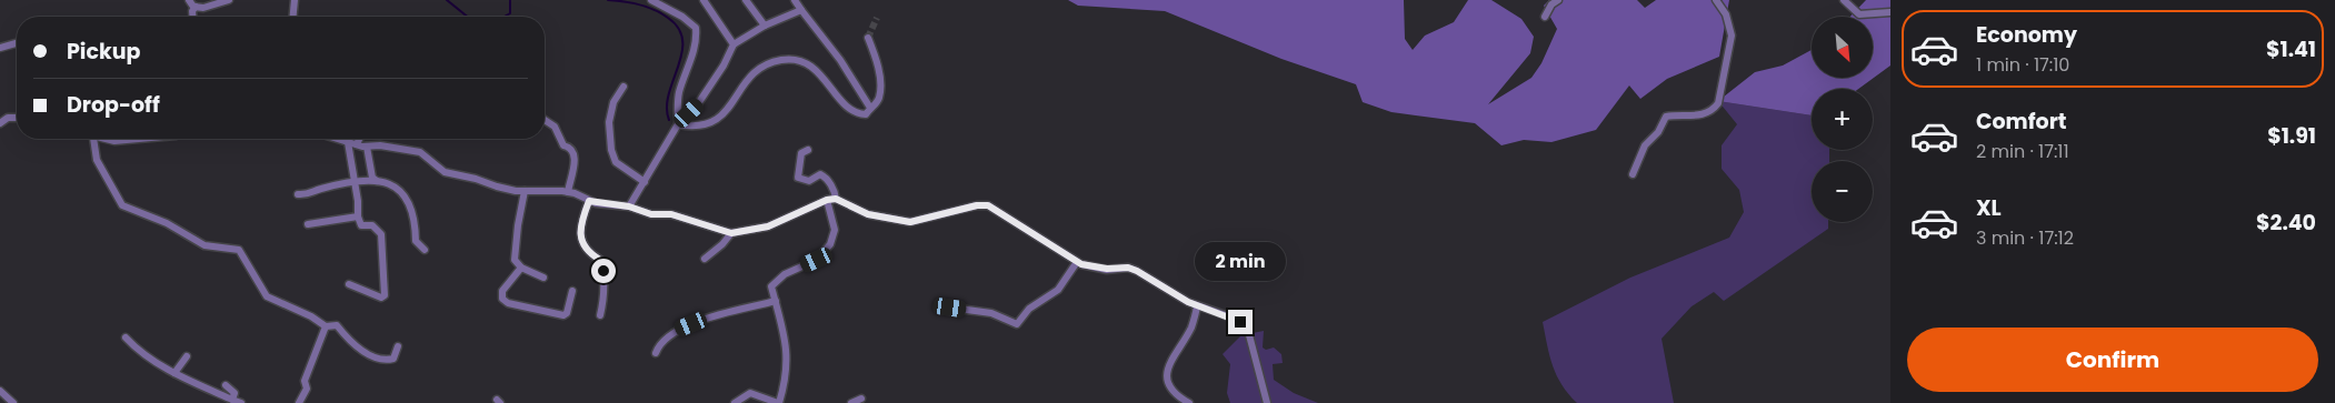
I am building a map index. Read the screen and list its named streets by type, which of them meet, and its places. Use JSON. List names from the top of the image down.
{
  "north": "bottom right",
  "page": {
    "list": [
      {
        "name": "Economy",
        "note": "1 min · 17:10",
        "value": "$1.41"
      },
      {
        "name": "Comfort",
        "note": "2 min · 17:11",
        "value": "$1.91"
      },
      {
        "name": "XL",
        "note": "3 min · 17:12",
        "value": "$2.40"
      }
    ],
    "map_buttons": ["+", "−"],
    "banner": ["Pickup", "Drop-off"],
    "bubble": "2 min",
    "buttons": "Confirm"
  }
}
